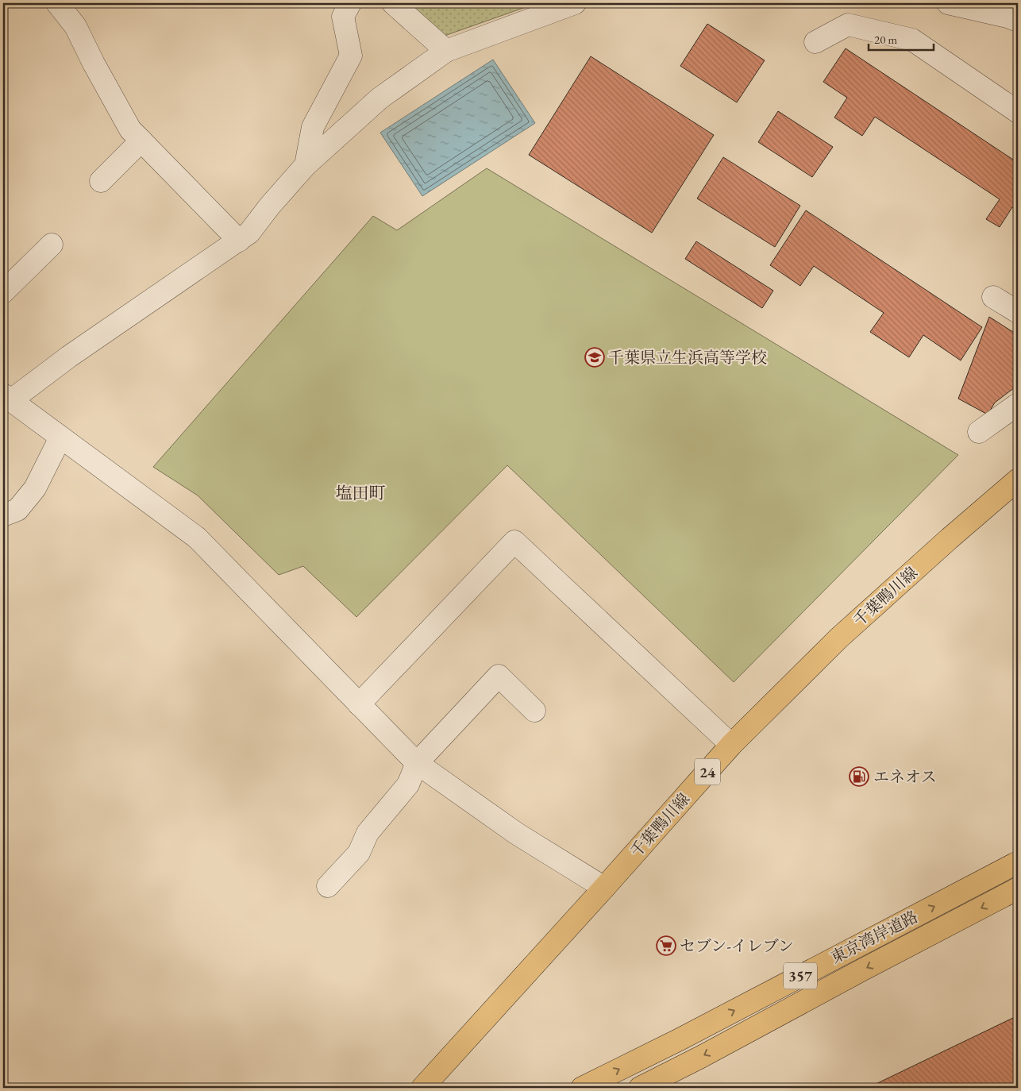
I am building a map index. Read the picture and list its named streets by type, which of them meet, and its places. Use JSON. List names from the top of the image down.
{
  "streets": {
    "main road": [
      "千葉鴨川線",
      "24",
      "東京湾岸道路",
      "357"
    ]
  },
  "districts": ["塩田町"],
  "places": {
    "school or university": ["千葉県立生浜高等学校"],
    "fuel station": ["エネオス"],
    "supermarket": ["セブン-イレブン"]
  },
  "scale_bar": "20 m"
}
